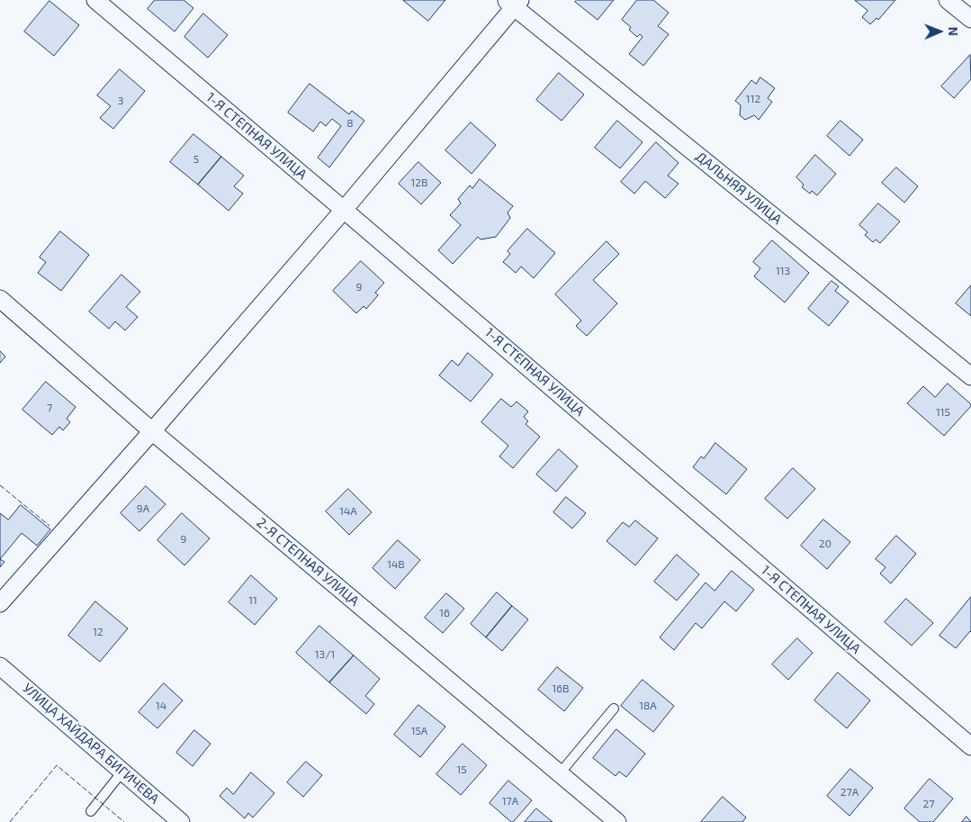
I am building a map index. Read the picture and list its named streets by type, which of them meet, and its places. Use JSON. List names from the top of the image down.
{
  "streets": {
    "street": [
      "1-Я СТЕПНАЯ УЛИЦА",
      "ДАЛЬНЯЯ УЛИЦА",
      "2-Я СТЕПНАЯ УЛИЦА",
      "УЛИЦА ХАЙДАРА БИГИЧЕВА"
    ]
  },
  "house_numbers": [
    "112",
    "3",
    "8",
    "5",
    "12В",
    "113",
    "9",
    "7",
    "115",
    "9А",
    "14А",
    "9",
    "20",
    "14В",
    "11",
    "16",
    "12",
    "13/1",
    "16В",
    "14",
    "18А",
    "15А",
    "15",
    "27А",
    "17А",
    "27"
  ],
  "north": "right"
}
